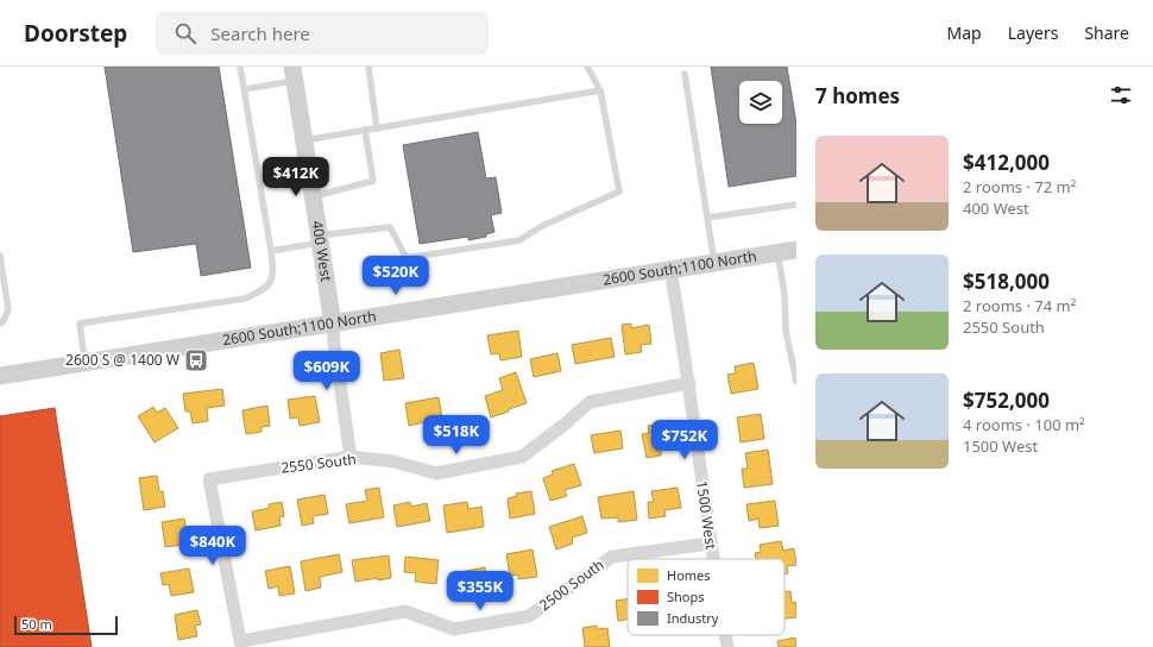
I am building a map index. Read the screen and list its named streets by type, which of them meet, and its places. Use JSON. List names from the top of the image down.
{
  "streets": {
    "main road": ["400 West", "2600 South;1100 North"],
    "street": ["2550 South", "1500 West", "2500 South"]
  },
  "crossings": [
    ["400 West", "2600 South;1100 North"],
    ["2600 South;1100 North", "1500 West"],
    ["2550 South", "1500 West"],
    ["2550 South", "2500 South"],
    ["1500 West", "2500 South"]
  ],
  "places": {
    "bus stop": ["2600 S @ 1400 W"]
  },
  "legend": ["Homes", "Shops", "Industry"],
  "scale_bar": "50 m",
  "page": {
    "header": "Doorstep",
    "search": "Search here",
    "nav": ["Map", "Layers", "Share"],
    "heading": "7 homes",
    "list": [
      {
        "name": "$412,000",
        "note": "2 rooms · 72 m² · 400 West"
      },
      {
        "name": "$518,000",
        "note": "2 rooms · 74 m² · 2550 South"
      },
      {
        "name": "$752,000",
        "note": "4 rooms · 100 m² · 1500 West"
      }
    ],
    "price": [
      "$412K",
      "$520K",
      "$609K",
      "$518K",
      "$752K",
      "$840K",
      "$355K"
    ],
    "scale": "50 m"
  }
}
